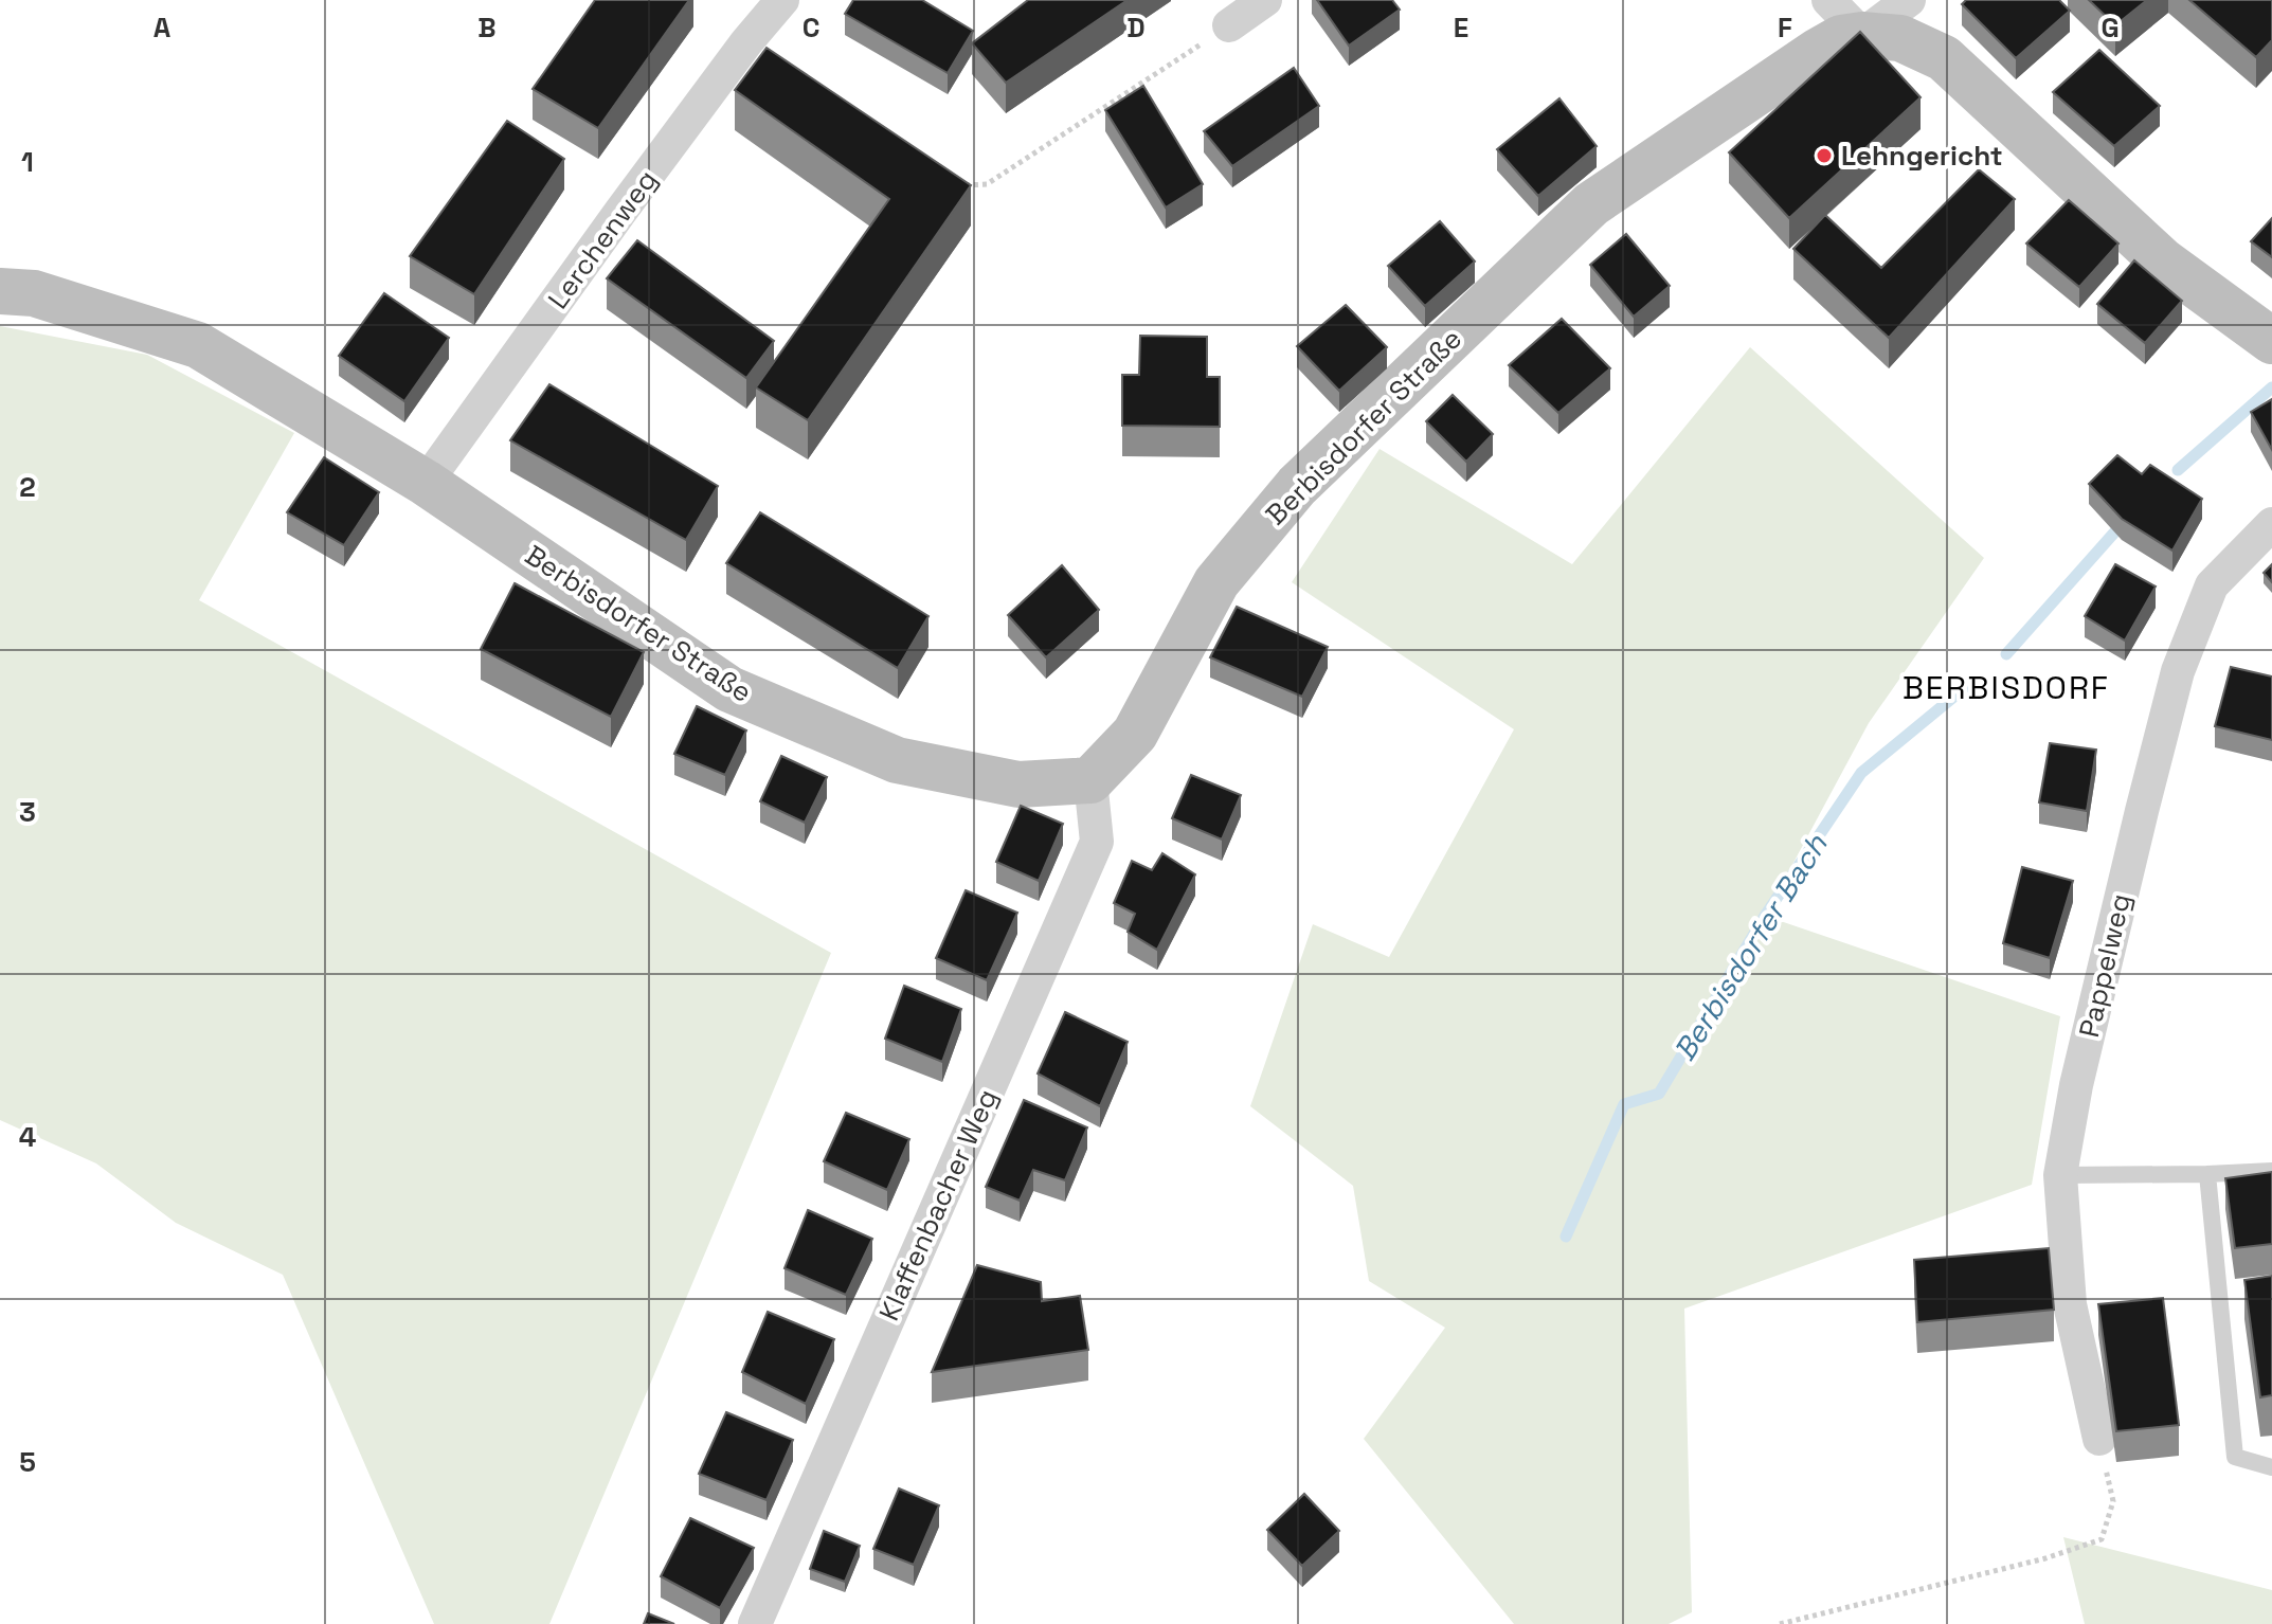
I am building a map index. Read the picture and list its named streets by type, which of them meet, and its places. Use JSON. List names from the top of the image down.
{
  "streets": {
    "street": [
      "Lerchenweg",
      "Berbisdorfer Straße",
      "Pappelweg",
      "Klaffenbacher Weg"
    ]
  },
  "crossings": [
    ["Lerchenweg", "Berbisdorfer Straße"],
    ["Berbisdorfer Straße", "Klaffenbacher Weg"]
  ],
  "districts": ["BERBISDORF"],
  "water": ["Berbisdorfer Bach"],
  "places": ["Lehngericht"],
  "grid": {
    "columns": [
      "A",
      "B",
      "C",
      "D",
      "E",
      "F",
      "G"
    ],
    "rows": [
      "1",
      "2",
      "3",
      "4",
      "5"
    ]
  }
}
